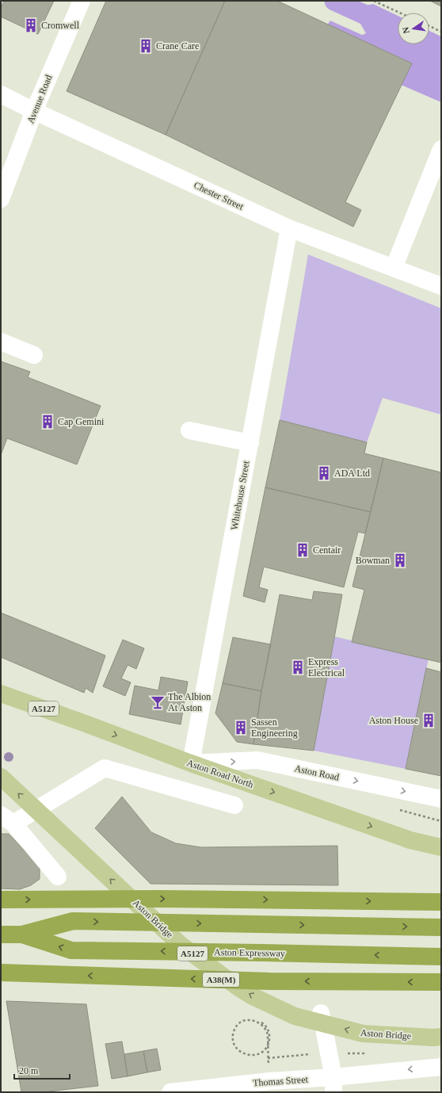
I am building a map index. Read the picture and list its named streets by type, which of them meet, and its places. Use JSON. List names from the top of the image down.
{
  "streets": {
    "highway": ["Aston Expressway", "A38(M)"],
    "main road": ["A5127", "Aston Road North", "Aston Bridge"],
    "street": [
      "Avenue Road",
      "Chester Street",
      "Whitehouse Street",
      "Aston Road",
      "Thomas Street"
    ]
  },
  "crossings": [
    ["Avenue Road", "Chester Street"],
    ["Chester Street", "Whitehouse Street"],
    ["Whitehouse Street", "Aston Road"],
    ["Whitehouse Street", "Aston Road North"],
    ["Aston Road", "Aston Road North"]
  ],
  "one_way": [
    "Aston Road",
    "Aston Road North",
    "Aston Bridge",
    "Thomas Street"
  ],
  "places": {
    "building": [
      "Cromwell",
      "Crane Care",
      "Cap Gemini",
      "ADA Ltd",
      "Centair",
      "Bowman",
      "Express Electrical",
      "Aston House",
      "Sassen Engineering"
    ],
    "bar": ["The Albion At Aston"]
  },
  "scale_bar": "20 m",
  "north": "left"
}
